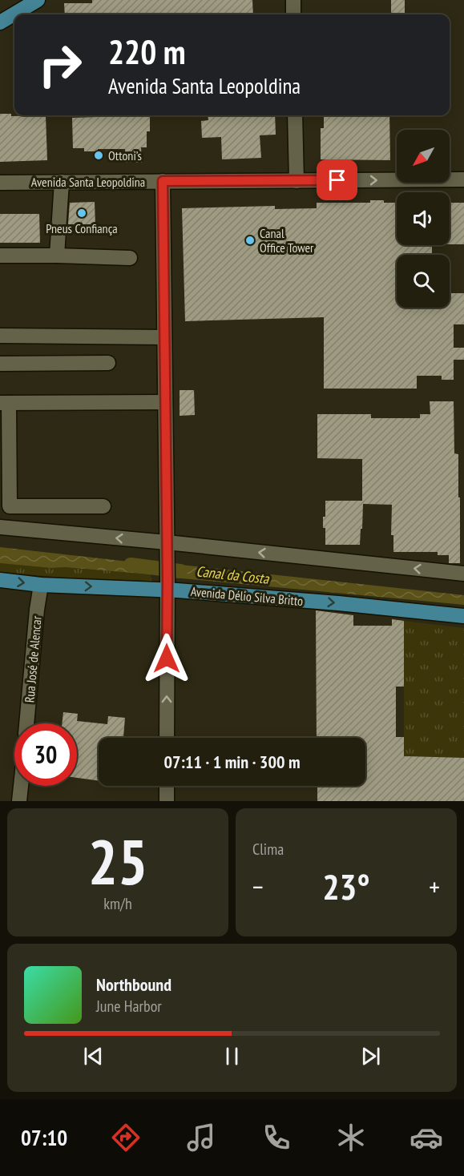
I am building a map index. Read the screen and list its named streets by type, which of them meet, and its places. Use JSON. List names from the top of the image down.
{
  "streets": {
    "main road": ["Avenida Délio Silva Britto"],
    "street": ["Avenida Santa Leopoldina", "Rua José de Alencar"]
  },
  "crossings": [
    ["Avenida Délio Silva Britto", "Rua José de Alencar"]
  ],
  "one_way": ["Avenida Santa Leopoldina", "Avenida Délio Silva Britto"],
  "water": ["Canal da Costa"],
  "places": ["Ottoni’s", "Pneus Confiança", "Canal Office Tower"],
  "north": "bottom left",
  "page": {
    "turn": ["220 m", "Avenida Santa Leopoldina"],
    "limit": "30",
    "trip": "07:11 · 1 min · 300 m",
    "tile": [
      ["25", "km/h"],
      "Clima"
    ],
    "heat": ["−", "23°", "+"],
    "song": ["Northbound", "June Harbor"],
    "tabs": "07:10"
  }
}
